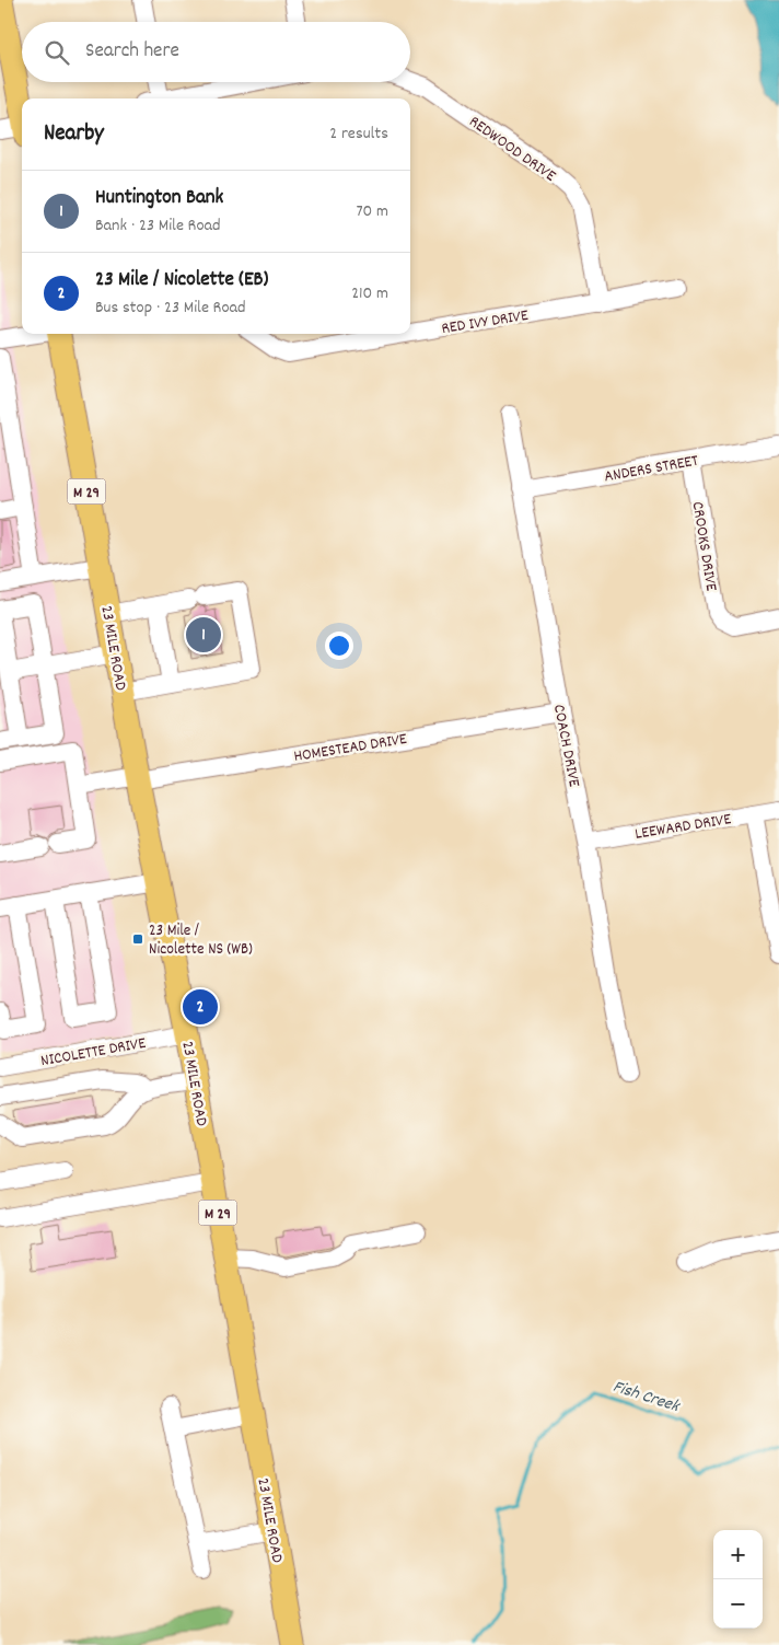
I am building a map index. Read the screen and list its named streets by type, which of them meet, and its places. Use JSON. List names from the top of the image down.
{
  "streets": {
    "main road": ["M 29", "23 MILE ROAD"],
    "street": [
      "REDWOOD DRIVE",
      "RED IVY DRIVE",
      "ANDERS STREET",
      "CROOKS DRIVE",
      "COACH DRIVE",
      "HOMESTEAD DRIVE",
      "LEEWARD DRIVE",
      "NICOLETTE DRIVE"
    ]
  },
  "crossings": [
    ["REDWOOD DRIVE", "RED IVY DRIVE"],
    ["ANDERS STREET", "CROOKS DRIVE"],
    ["ANDERS STREET", "COACH DRIVE"],
    ["23 MILE ROAD", "HOMESTEAD DRIVE"],
    ["23 MILE ROAD", "NICOLETTE DRIVE"],
    ["COACH DRIVE", "HOMESTEAD DRIVE"],
    ["COACH DRIVE", "LEEWARD DRIVE"]
  ],
  "water": ["Fish Creek"],
  "places": {
    "transit": ["23 Mile / Nicolette NS (WB)"]
  },
  "page": {
    "search": "Search here",
    "heading": ["Nearby", "2 results"],
    "list": [
      {
        "mark": "1",
        "name": "Huntington Bank",
        "note": "Bank · 23 Mile Road",
        "value": "70 m"
      },
      {
        "mark": "2",
        "name": "23 Mile / Nicolette (EB)",
        "note": "Bus stop · 23 Mile Road",
        "value": "210 m"
      }
    ],
    "pins": ["1", "2"],
    "map_buttons": ["+", "−"]
  }
}
